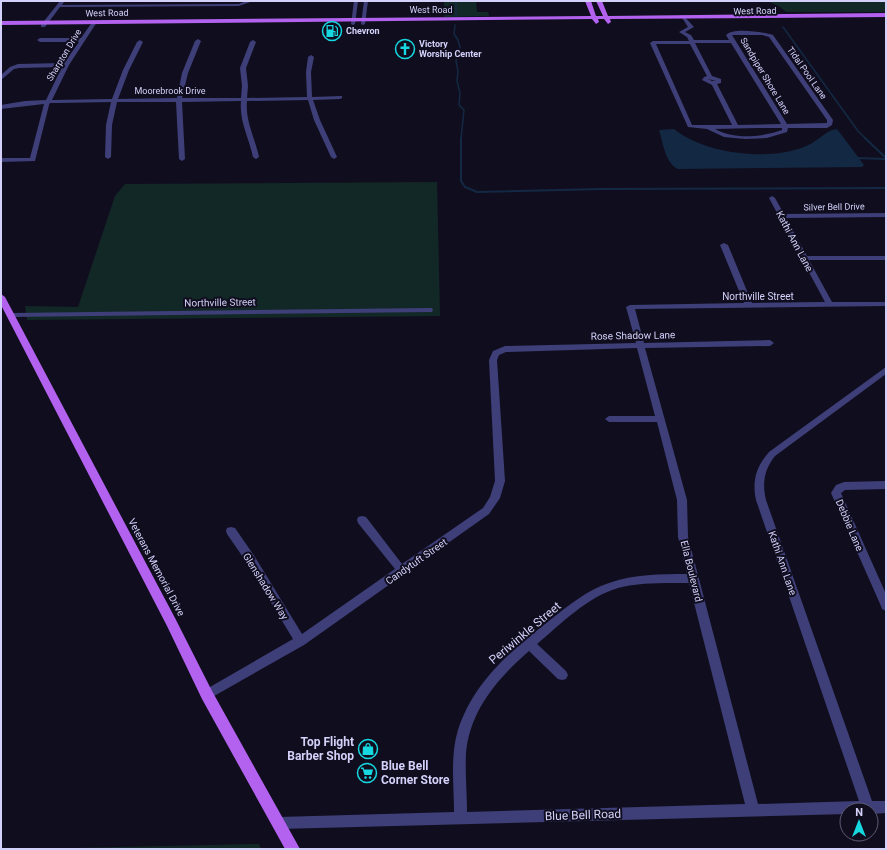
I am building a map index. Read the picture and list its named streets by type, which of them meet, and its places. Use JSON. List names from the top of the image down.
{
  "streets": {
    "main road": ["West Road", "Veterans Memorial Drive"],
    "street": [
      "Sharpton Drive",
      "Tidal Pool Lane",
      "Sandpiper Shore Lane",
      "Moorebrook Drive",
      "Silver Bell Drive",
      "Kathi Ann Lane",
      "Northville Street",
      "Rose Shadow Lane",
      "Debbie Lane",
      "Candytuft Street",
      "Ella Boulevard",
      "Glenshadow Way",
      "Periwinkle Street",
      "Blue Bell Road"
    ]
  },
  "crossings": [
    ["West Road", "Sharpton Drive"],
    ["Sharpton Drive", "Moorebrook Drive"],
    ["Tidal Pool Lane", "Sandpiper Shore Lane"],
    ["Silver Bell Drive", "Kathi Ann Lane"],
    ["Kathi Ann Lane", "Northville Street"],
    ["Northville Street", "Veterans Memorial Drive"],
    ["Northville Street", "Ella Boulevard"],
    ["Rose Shadow Lane", "Candytuft Street"],
    ["Rose Shadow Lane", "Ella Boulevard"],
    ["Candytuft Street", "Veterans Memorial Drive"],
    ["Candytuft Street", "Glenshadow Way"],
    ["Veterans Memorial Drive", "Blue Bell Road"],
    ["Ella Boulevard", "Periwinkle Street"],
    ["Ella Boulevard", "Blue Bell Road"],
    ["Periwinkle Street", "Blue Bell Road"]
  ],
  "places": {
    "fuel station": ["Chevron"],
    "church": ["Victory Worship Center"],
    "shop": ["Top Flight Barber Shop"],
    "supermarket": ["Blue Bell Corner Store"]
  },
  "north": "top"
}
